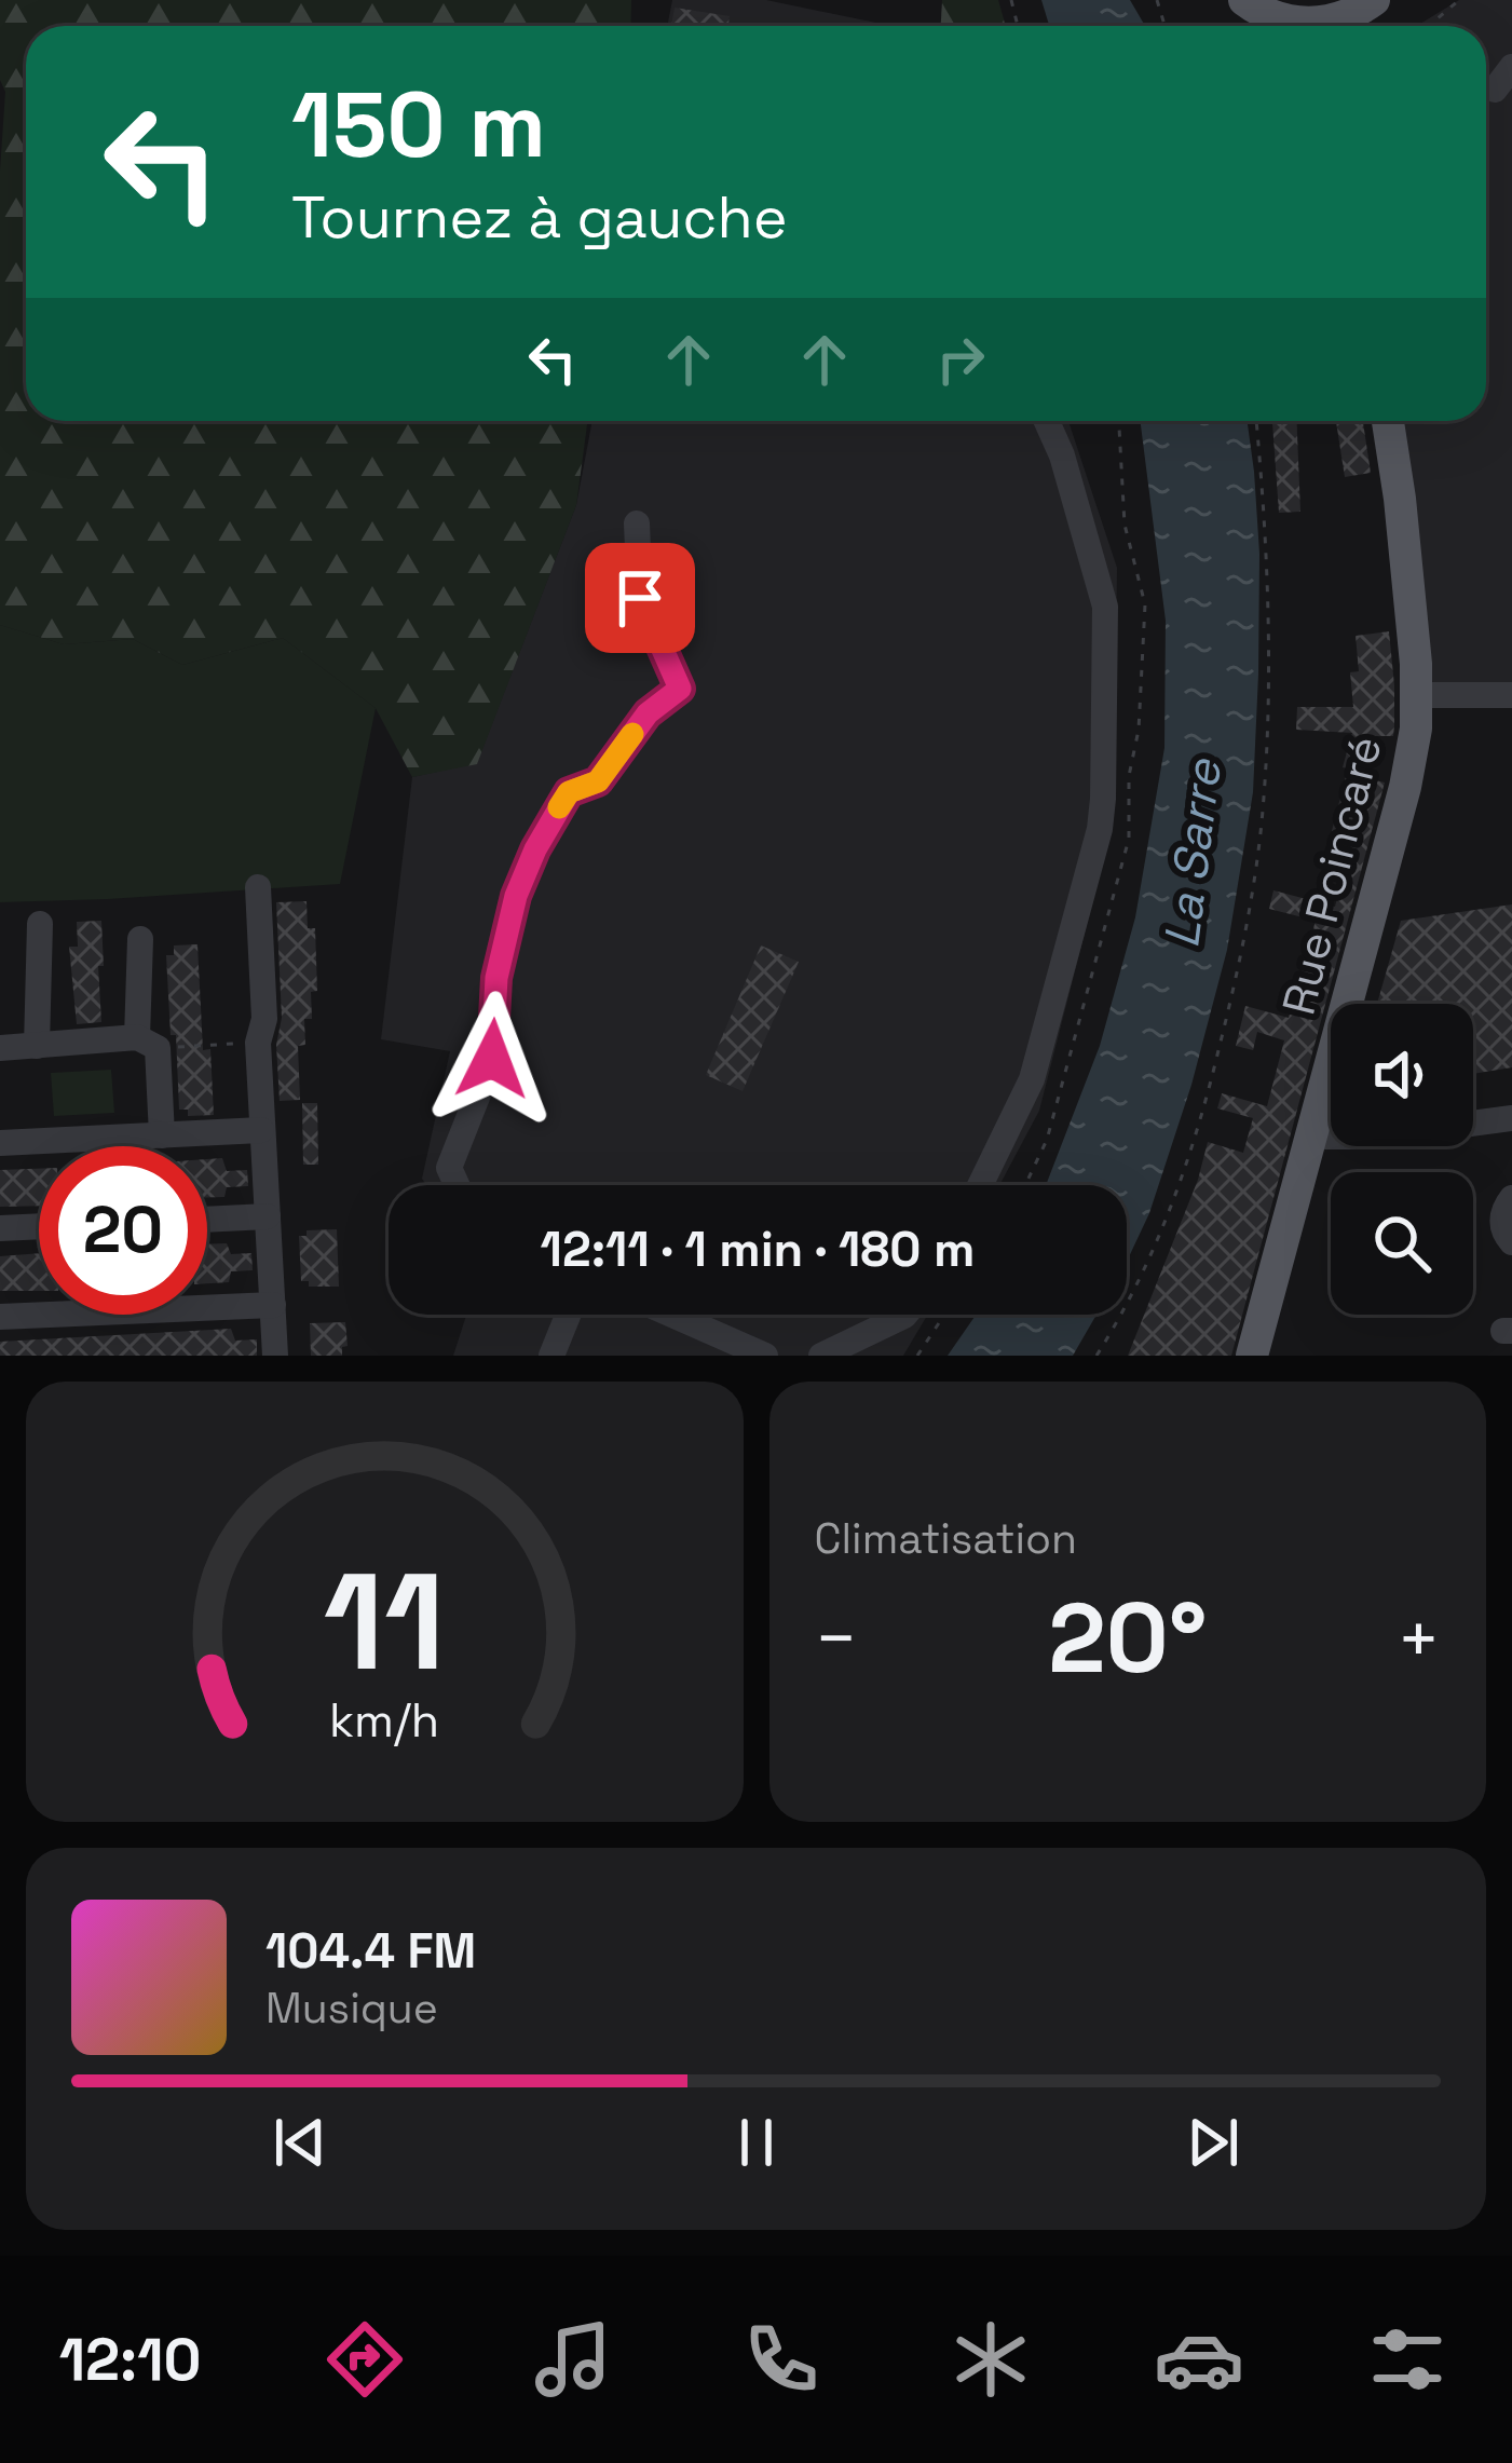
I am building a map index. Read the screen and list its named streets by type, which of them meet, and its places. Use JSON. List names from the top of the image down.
{
  "streets": {
    "main road": ["Rue Poincaré"]
  },
  "water": ["La Sarre"],
  "page": {
    "turn": ["150 m", "Tournez à gauche"],
    "limit": "20",
    "trip": "12:11 · 1 min · 180 m",
    "tile": "Climatisation",
    "heat": ["−", "20°", "+"],
    "song": ["104.4 FM", "Musique"],
    "tabs": "12:10",
    "gauge": ["11", "km/h"]
  }
}
